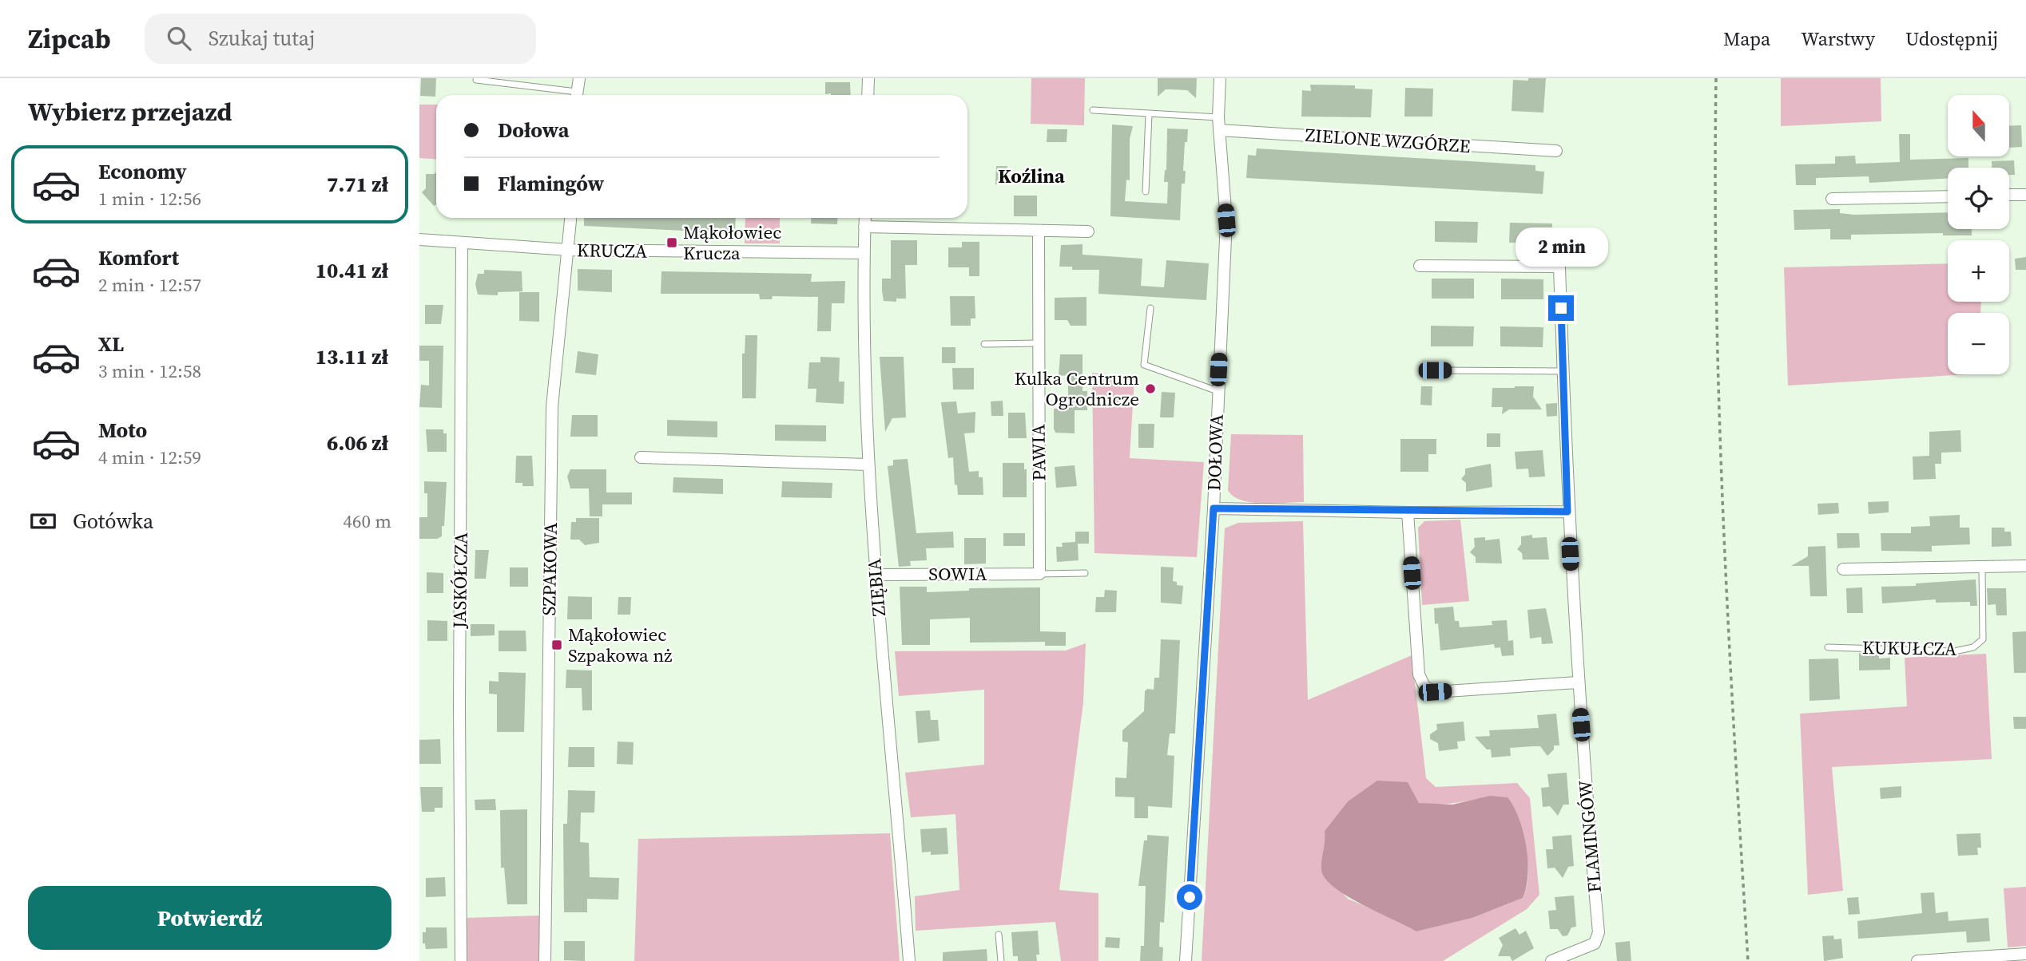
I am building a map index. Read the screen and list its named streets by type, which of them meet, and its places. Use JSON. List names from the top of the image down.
{
  "streets": {
    "street": [
      "ZIELONE WZGÓRZE",
      "KRUCZA",
      "PAWIA",
      "DOŁOWA",
      "SZPAKOWA",
      "SOWIA",
      "JASKÓŁCZA",
      "ZIĘBIA",
      "FLAMINGÓW"
    ],
    "lane": ["KUKUŁCZA"]
  },
  "crossings": [
    ["ZIELONE WZGÓRZE", "DOŁOWA"],
    ["KRUCZA", "SZPAKOWA"],
    ["KRUCZA", "JASKÓŁCZA"],
    ["KRUCZA", "ZIĘBIA"],
    ["PAWIA", "SOWIA"],
    ["SOWIA", "ZIĘBIA"]
  ],
  "districts": ["Koźlina"],
  "places": {
    "transit": ["Mąkołowiec Krucza", "Mąkołowiec Szpakowa nż"],
    "other": ["Kulka Centrum Ogrodnicze"]
  },
  "north": "top",
  "page": {
    "header": "Zipcab",
    "search": "Szukaj tutaj",
    "nav": ["Mapa", "Warstwy", "Udostępnij"],
    "heading": "Wybierz przejazd",
    "map_buttons": ["+", "−"],
    "banner": ["Dołowa", "Flamingów"],
    "list": [
      {
        "name": "Economy",
        "note": "1 min · 12:56",
        "value": "7.71 zł"
      },
      {
        "name": "Komfort",
        "note": "2 min · 12:57",
        "value": "10.41 zł"
      },
      {
        "name": "XL",
        "note": "3 min · 12:58",
        "value": "13.11 zł"
      },
      {
        "name": "Moto",
        "note": "4 min · 12:59",
        "value": "6.06 zł"
      }
    ],
    "bubble": "2 min",
    "pay": ["Gotówka", "460 m"],
    "buttons": "Potwierdź"
  }
}
